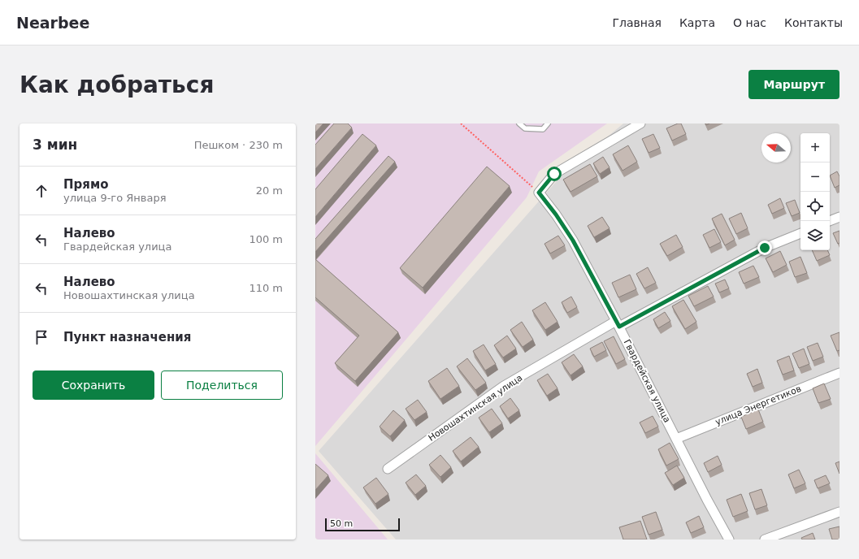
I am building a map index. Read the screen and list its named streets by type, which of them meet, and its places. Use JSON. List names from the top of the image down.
{
  "streets": {
    "street": ["Гвардейская улица", "улица Энергетиков", "Новошахтинская улица"]
  },
  "crossings": [
    ["Гвардейская улица", "улица Энергетиков"],
    ["Гвардейская улица", "Новошахтинская улица"]
  ],
  "scale_bar": "50 m",
  "north": "left",
  "page": {
    "header": "Nearbee",
    "nav": [
      "Главная",
      "Карта",
      "О нас",
      "Контакты"
    ],
    "buttons": [
      "Маршрут",
      ["Сохранить", "Поделиться"]
    ],
    "title": "Как добраться",
    "heading": ["3 мин", "Пешком · 230 m"],
    "map_buttons": ["+", "−"],
    "list": [
      ["Прямо", "улица 9-го Января", "20 m"],
      ["Налево", "Гвардейская улица", "100 m"],
      ["Налево", "Новошахтинская улица", "110 m"],
      "Пункт назначения"
    ],
    "scale": "50 m"
  }
}
